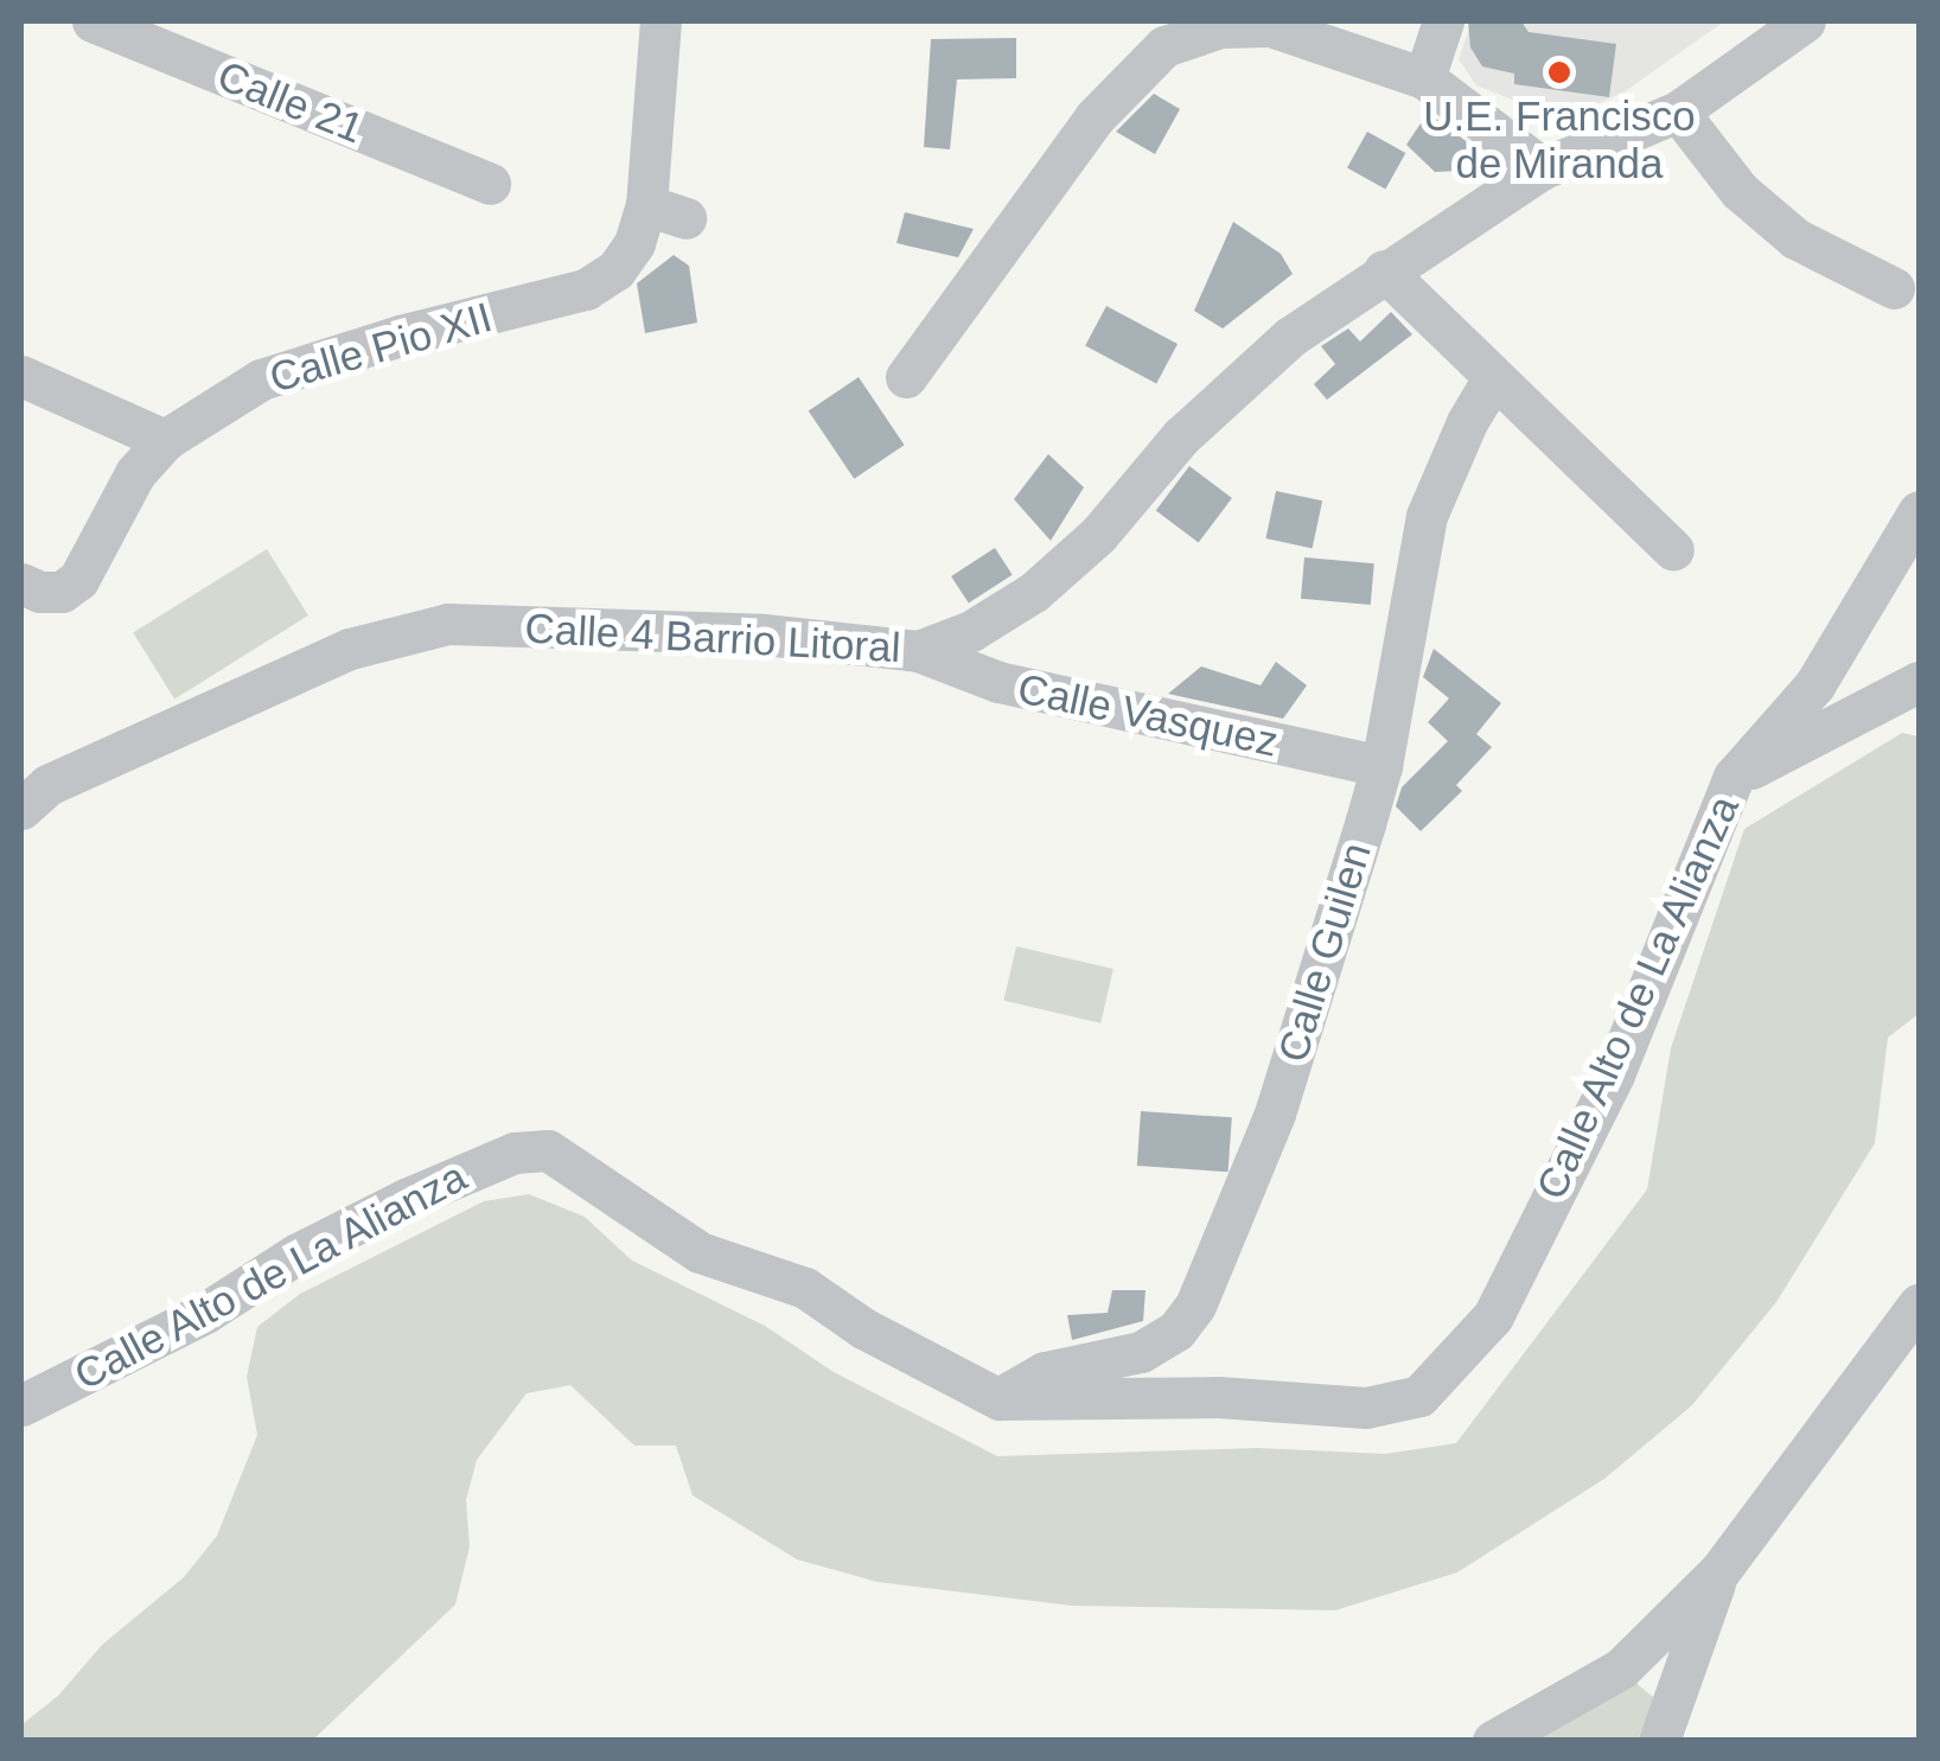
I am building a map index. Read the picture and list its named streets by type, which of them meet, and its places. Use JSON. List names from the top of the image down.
{
  "streets": {
    "street": [
      "Calle 21",
      "Calle Pio XII",
      "Calle 4 Barrio Litoral",
      "Calle Vasquez",
      "Calle Guilen",
      "Calle Alto de La Alianza"
    ]
  },
  "crossings": [
    ["Calle 4 Barrio Litoral", "Calle Vasquez"],
    ["Calle Vasquez", "Calle Guilen"],
    ["Calle Guilen", "Calle Alto de La Alianza"]
  ],
  "places": ["U.E. Francisco de Miranda"]
}
